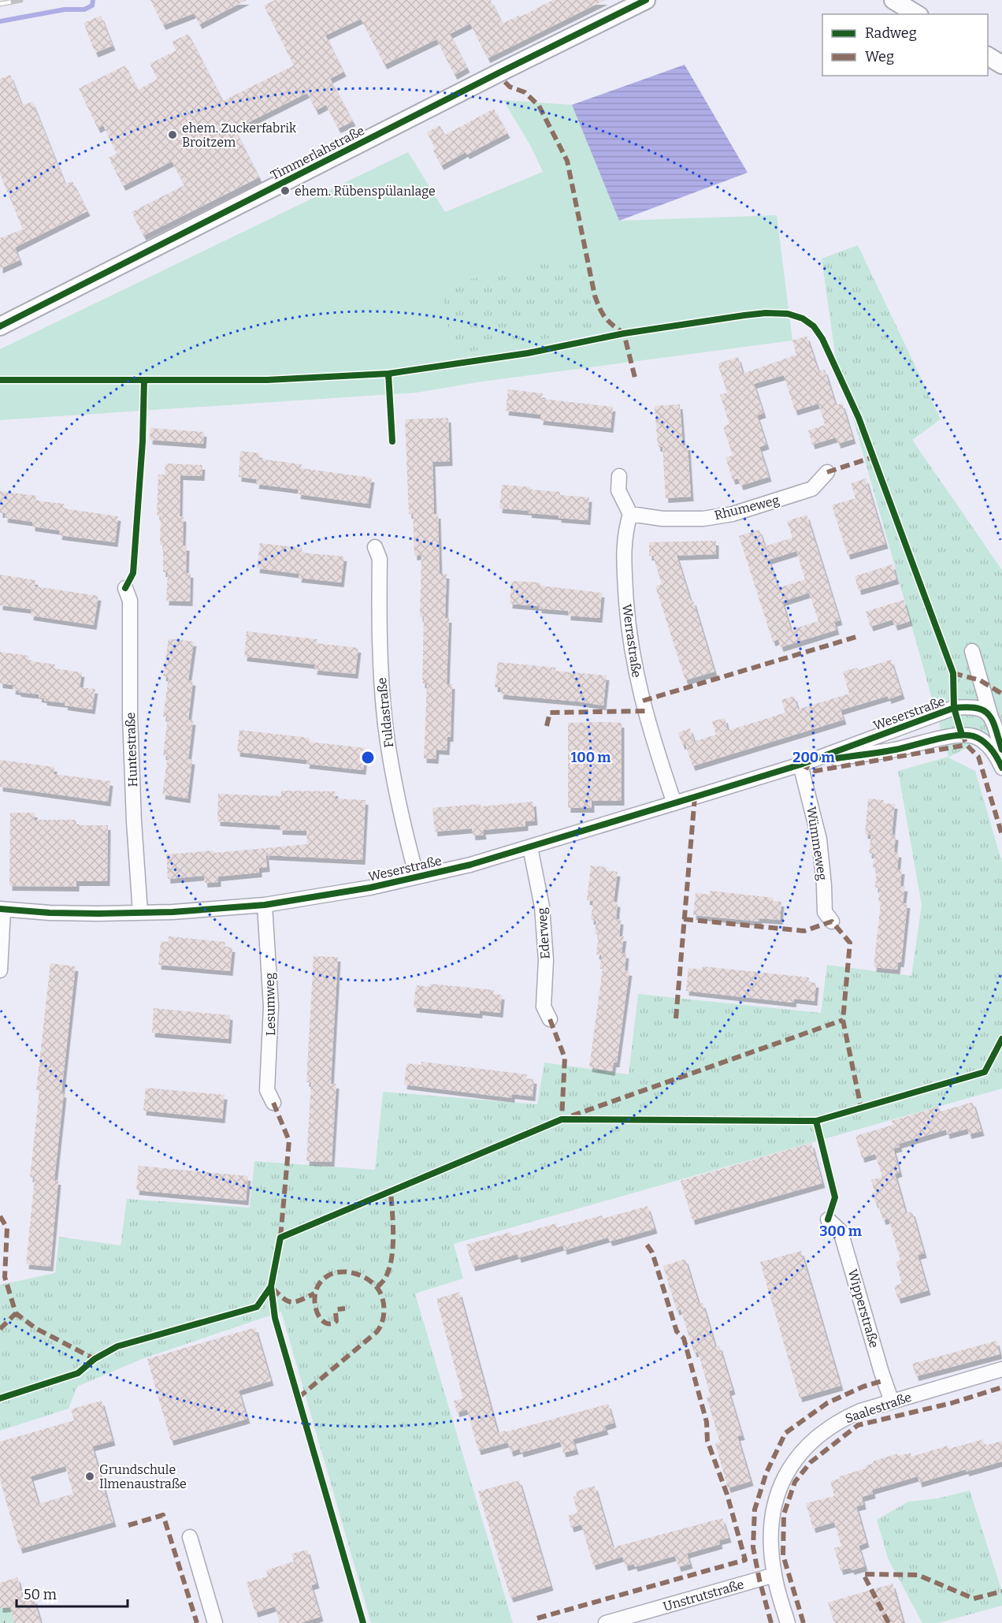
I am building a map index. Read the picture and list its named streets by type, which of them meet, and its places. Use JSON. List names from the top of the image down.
{
  "streets": {
    "main road": ["Timmerlahstraße"],
    "street": [
      "Rhumeweg",
      "Werrastraße",
      "Fuldastraße",
      "Weserstraße",
      "Huntestraße",
      "Wümmeweg",
      "Ederweg",
      "Lesumweg",
      "Wipperstraße",
      "Saalestraße",
      "Unstrutstraße"
    ]
  },
  "crossings": [
    ["Rhumeweg", "Werrastraße"],
    ["Werrastraße", "Weserstraße"],
    ["Fuldastraße", "Weserstraße"],
    ["Weserstraße", "Huntestraße"],
    ["Weserstraße", "Wümmeweg"],
    ["Weserstraße", "Ederweg"],
    ["Weserstraße", "Lesumweg"],
    ["Wipperstraße", "Saalestraße"],
    ["Saalestraße", "Unstrutstraße"]
  ],
  "places": ["ehem. Zuckerfabrik Broitzem", "ehem. Rübenspülanlage", "Grundschule Ilmenaustraße"],
  "legend": ["Radweg", "Weg"],
  "scale_bar": "50 m",
  "rings": ["100 m", "200 m", "300 m"]
}
